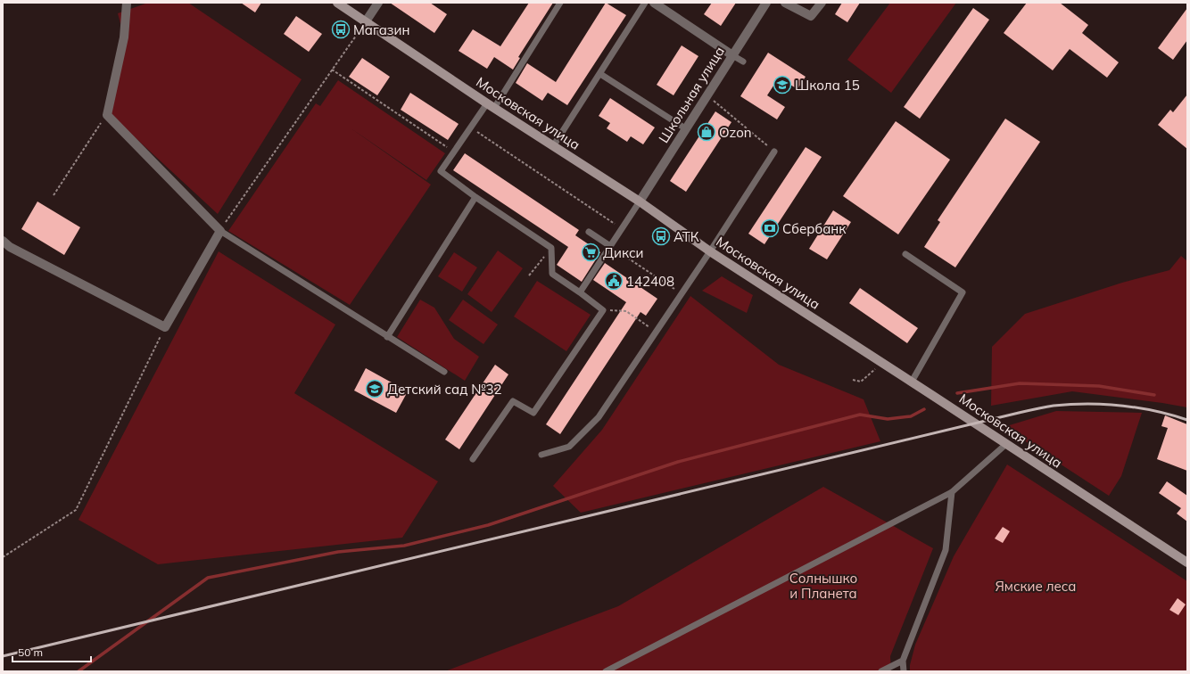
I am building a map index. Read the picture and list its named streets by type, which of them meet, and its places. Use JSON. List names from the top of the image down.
{
  "streets": {
    "street": ["Школьная улица", "Московская улица"]
  },
  "crossings": [
    ["Школьная улица", "Московская улица"]
  ],
  "parks": ["Солнышко и Планета", "Ямские леса"],
  "places": {
    "bus stop": ["Магазин", "АТК"],
    "school or university": ["Школа 15", "Детский сад №32"],
    "shop": ["Ozon"],
    "bank": ["Сбербанк"],
    "supermarket": ["Дикси"],
    "public building": ["142408"]
  },
  "scale_bar": "50 m"
}
